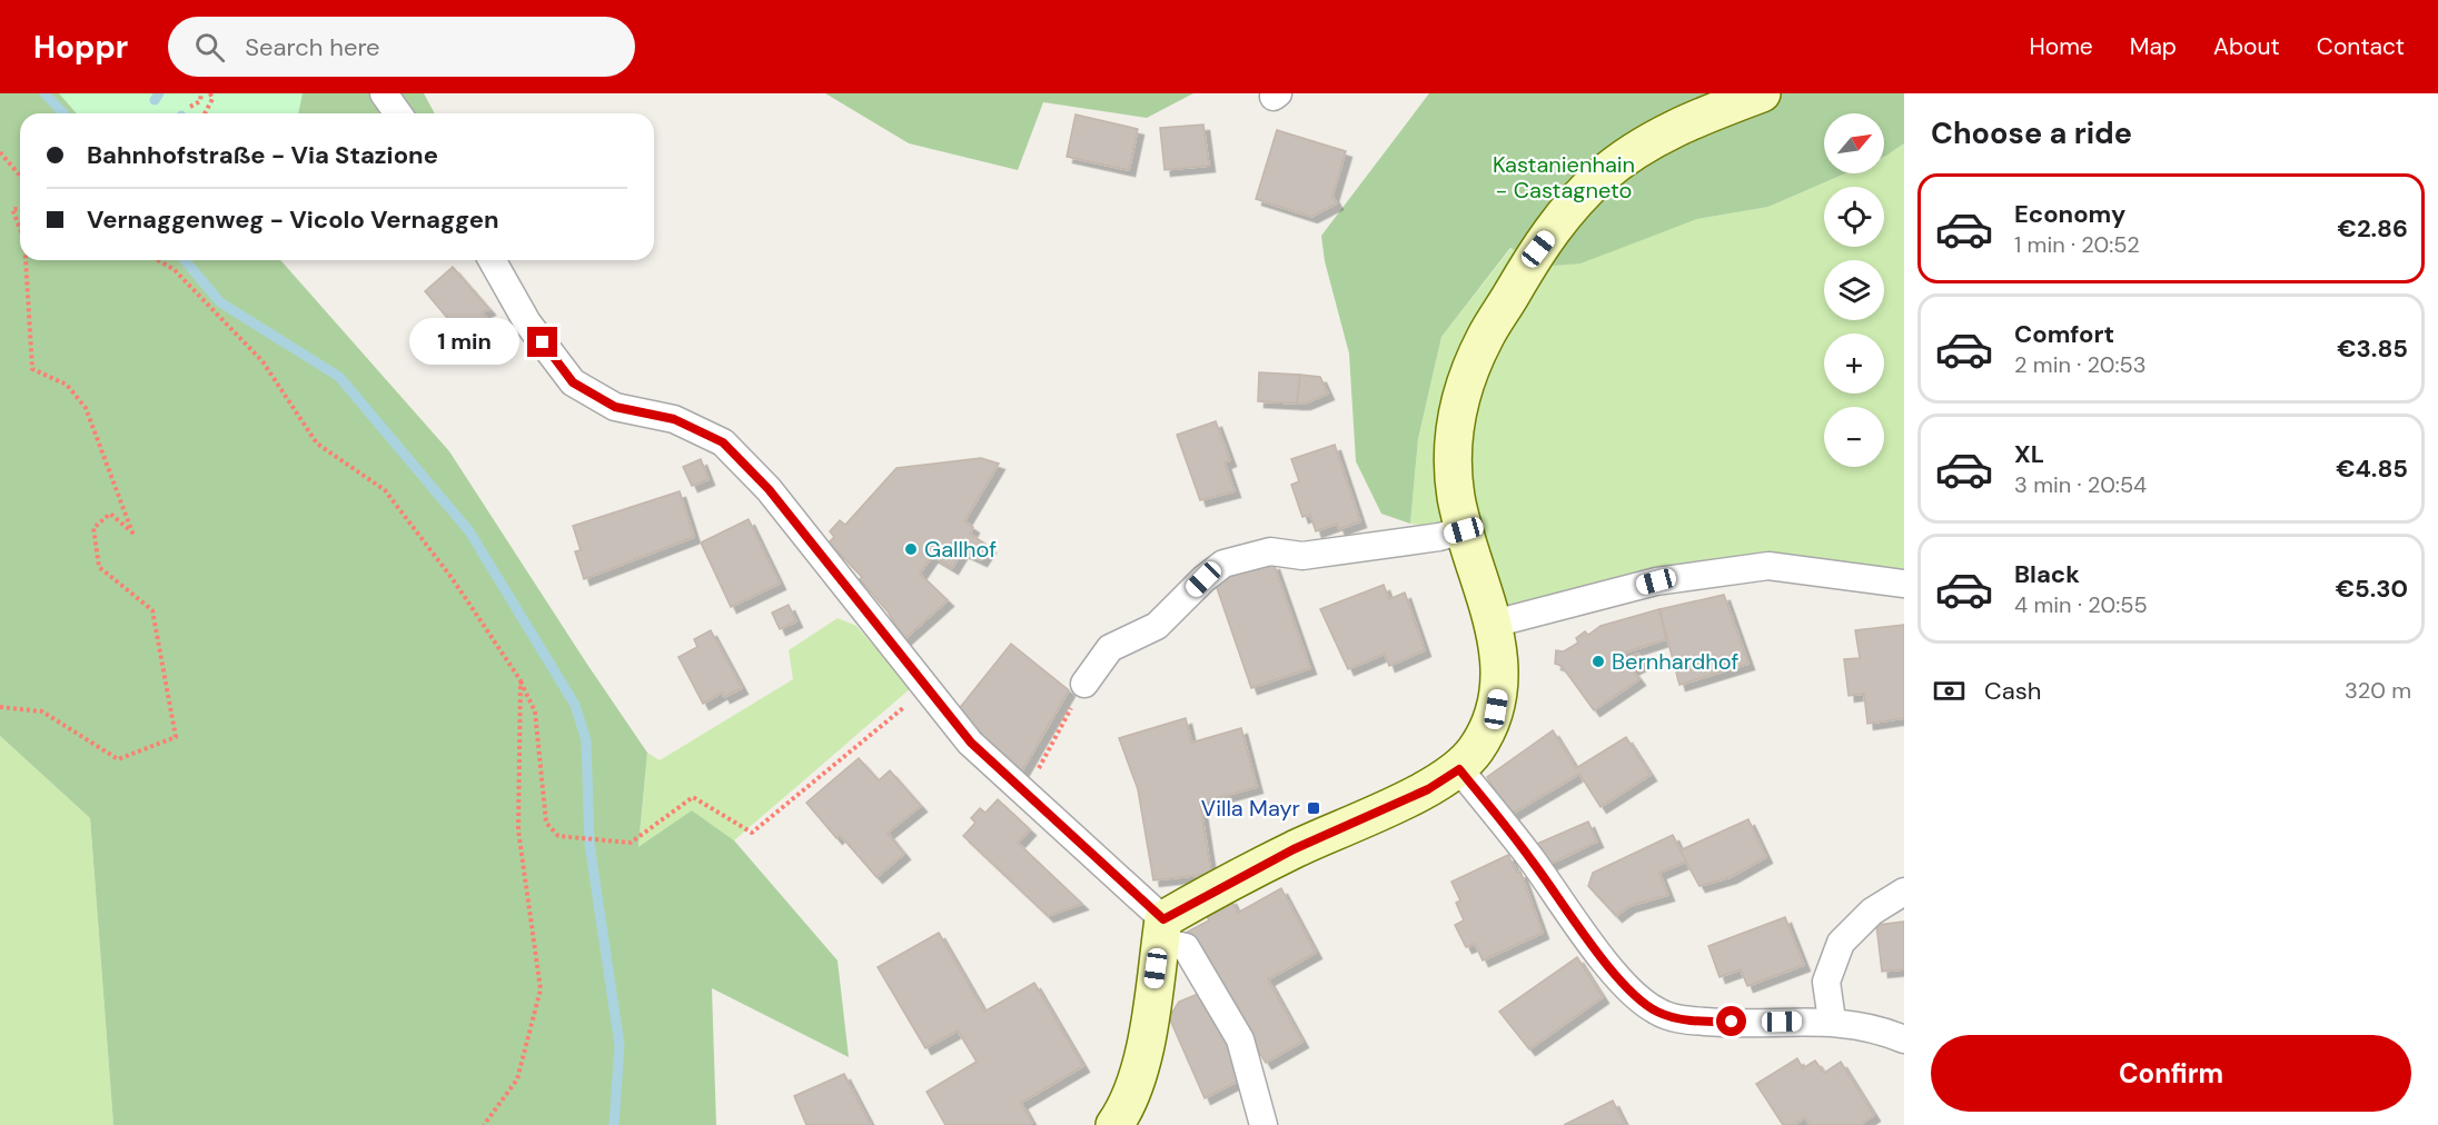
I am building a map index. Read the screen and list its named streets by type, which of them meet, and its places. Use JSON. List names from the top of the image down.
{
  "parks": ["Kastanienhain - Castagneto"],
  "places": {
    "other": ["Gallhof", "Bernhardhof"],
    "transit": ["Villa Mayr"]
  },
  "north": "top right",
  "page": {
    "header": "Hoppr",
    "search": "Search here",
    "nav": [
      "Home",
      "Map",
      "About",
      "Contact"
    ],
    "heading": "Choose a ride",
    "map_buttons": ["+", "−"],
    "banner": ["Bahnhofstraße - Via Stazione", "Vernaggenweg - Vicolo Vernaggen"],
    "list": [
      {
        "name": "Economy",
        "note": "1 min · 20:52",
        "value": "€2.86"
      },
      {
        "name": "Comfort",
        "note": "2 min · 20:53",
        "value": "€3.85"
      },
      {
        "name": "XL",
        "note": "3 min · 20:54",
        "value": "€4.85"
      },
      {
        "name": "Black",
        "note": "4 min · 20:55",
        "value": "€5.30"
      }
    ],
    "bubble": "1 min",
    "pay": ["Cash", "320 m"],
    "buttons": "Confirm"
  }
}
